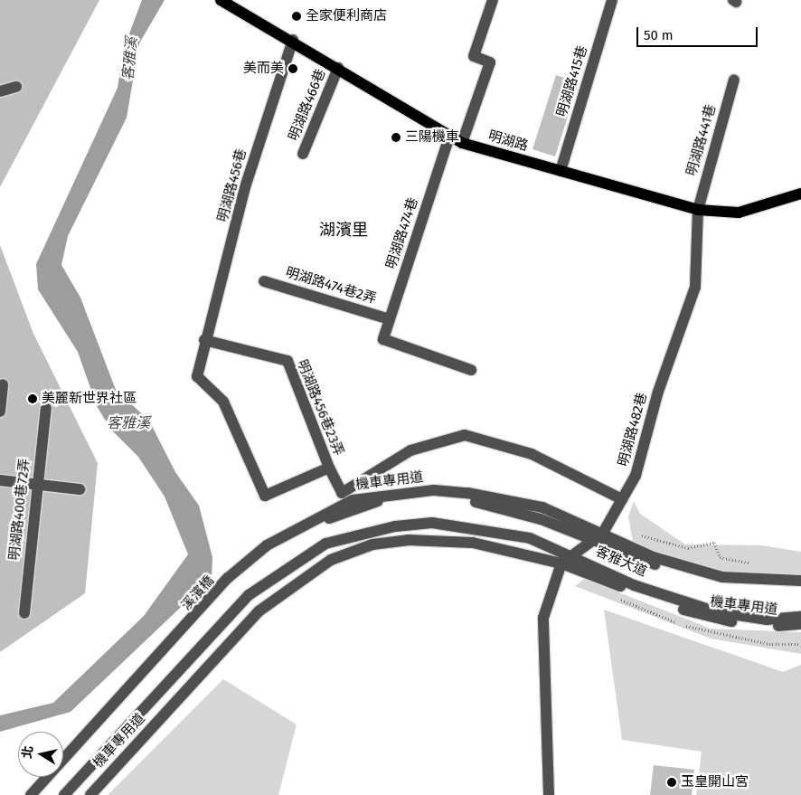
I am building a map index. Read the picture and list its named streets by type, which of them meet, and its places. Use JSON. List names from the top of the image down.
{
  "streets": {
    "main road": ["明湖路"],
    "street": [
      "明湖路415巷",
      "明湖路466巷",
      "明湖路441巷",
      "明湖路456巷",
      "明湖路474巷",
      "明湖路474巷2弄",
      "明湖路456巷23弄",
      "明湖路482巷",
      "機車專用道",
      "明湖路400巷72弄",
      "客雅大道",
      "溪濱橋"
    ]
  },
  "crossings": [
    ["明湖路415巷", "明湖路"],
    ["明湖路466巷", "明湖路"],
    ["明湖路441巷", "明湖路"],
    ["明湖路441巷", "明湖路482巷"],
    ["明湖路", "明湖路456巷"],
    ["明湖路", "明湖路474巷"],
    ["明湖路", "明湖路482巷"],
    ["明湖路456巷", "明湖路456巷23弄"],
    ["明湖路474巷", "明湖路474巷2弄"],
    ["明湖路482巷", "機車專用道"],
    ["明湖路482巷", "客雅大道"],
    ["機車專用道", "客雅大道"],
    ["機車專用道", "溪濱橋"],
    ["客雅大道", "溪濱橋"]
  ],
  "districts": ["湖濱里"],
  "water": ["客雅溪"],
  "places": [
    "全家便利商店",
    "美而美",
    "三陽機車",
    "美麗新世界社區",
    "玉皇開山宮"
  ],
  "scale_bar": "50 m",
  "north": "left"
}
